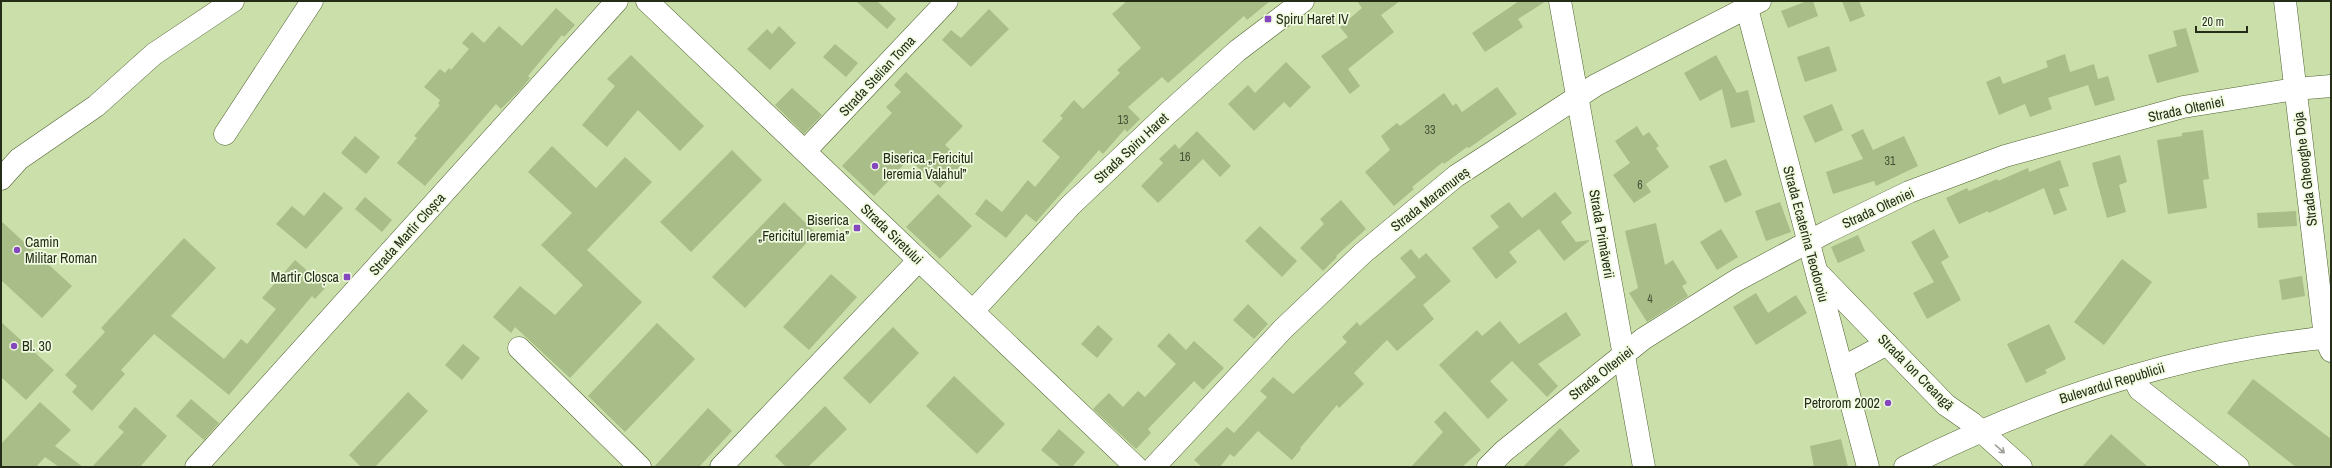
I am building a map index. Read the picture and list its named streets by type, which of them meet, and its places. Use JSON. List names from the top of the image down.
{
  "streets": {
    "street": [
      "Strada Stelian Toma",
      "Strada Olteniei",
      "Strada Spiru Haret",
      "Strada Gheorghe Doja",
      "Strada Maramureș",
      "Strada Martir Cloșca",
      "Strada Siretului",
      "Strada Primăverii",
      "Strada Ecaterina Teodoroiu",
      "Strada Ion Creangă",
      "Bulevardul Republicii"
    ]
  },
  "crossings": [
    ["Strada Stelian Toma", "Strada Siretului"],
    ["Strada Olteniei", "Strada Gheorghe Doja"],
    ["Strada Olteniei", "Strada Primăverii"],
    ["Strada Olteniei", "Strada Ecaterina Teodoroiu"],
    ["Strada Spiru Haret", "Strada Siretului"],
    ["Strada Gheorghe Doja", "Bulevardul Republicii"],
    ["Strada Maramureș", "Strada Primăverii"],
    ["Strada Maramureș", "Strada Ecaterina Teodoroiu"],
    ["Strada Ecaterina Teodoroiu", "Strada Ion Creangă"],
    ["Strada Ion Creangă", "Bulevardul Republicii"]
  ],
  "places": {
    "transit": ["Spiru Haret IV", "Biserica „Fericitul Ieremia”", "Martir Cloșca"],
    "other": [
      "Biserica „Fericitul Ieremia Valahul”",
      "Camin Militar Roman",
      "Bl. 30",
      "Petrorom 2002"
    ]
  },
  "house_numbers": [
    "13",
    "33",
    "16",
    "31",
    "6",
    "4"
  ],
  "scale_bar": "20 m"
}
